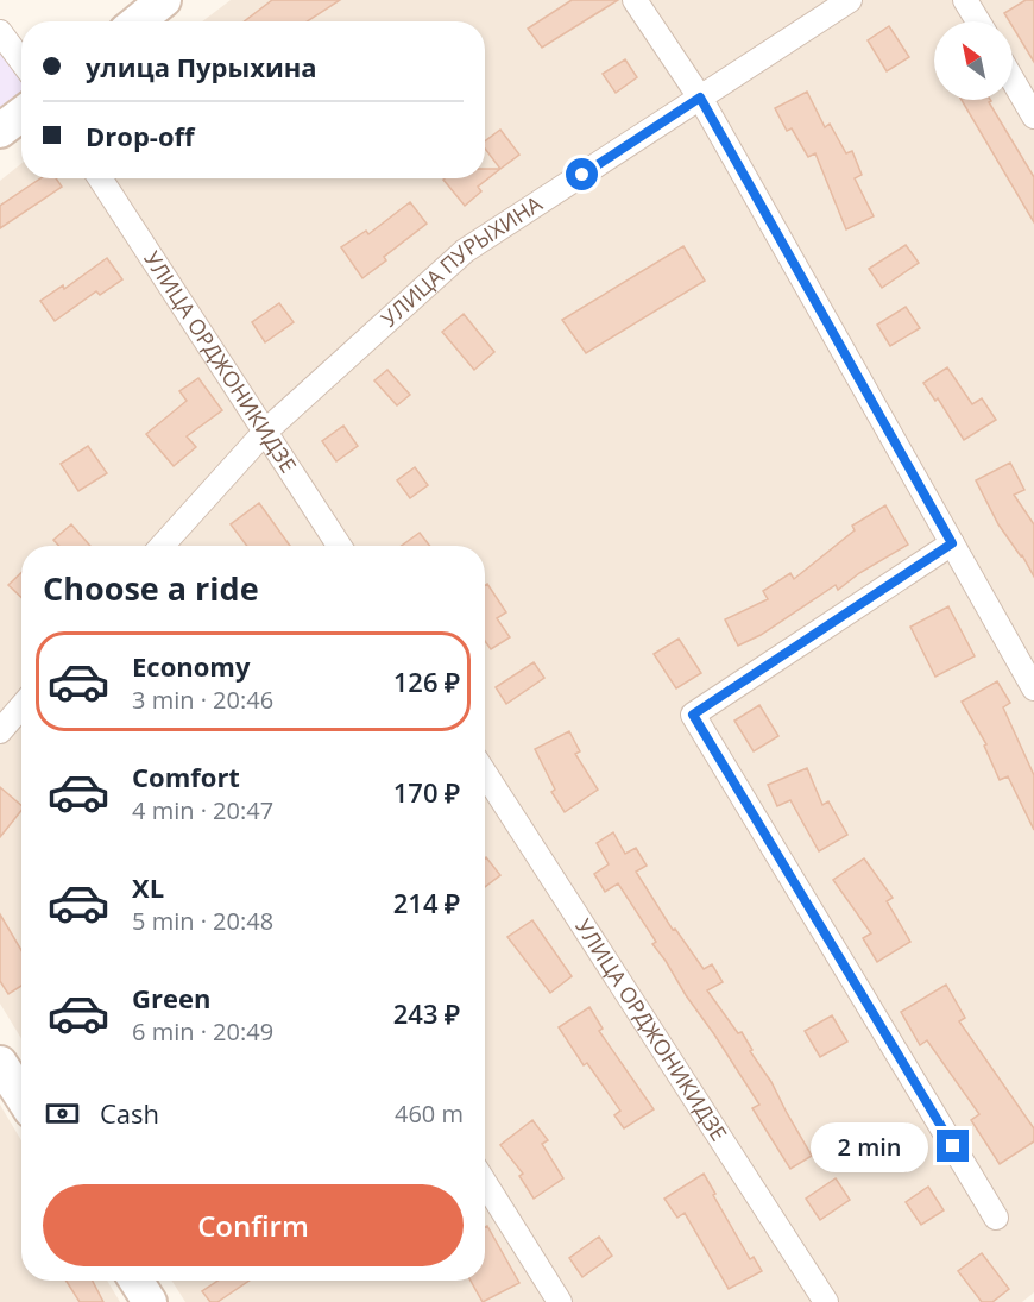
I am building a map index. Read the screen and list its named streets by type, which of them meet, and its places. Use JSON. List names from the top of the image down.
{
  "streets": {
    "street": ["УЛИЦА ПУРЫХИНА", "УЛИЦА ОРДЖОНИКИДЗЕ"]
  },
  "crossings": [
    ["УЛИЦА ПУРЫХИНА", "УЛИЦА ОРДЖОНИКИДЗЕ"]
  ],
  "north": "top left",
  "page": {
    "banner": ["улица Пурыхина", "Drop-off"],
    "heading": "Choose a ride",
    "list": [
      {
        "name": "Economy",
        "note": "3 min · 20:46",
        "value": "126 ₽"
      },
      {
        "name": "Comfort",
        "note": "4 min · 20:47",
        "value": "170 ₽"
      },
      {
        "name": "XL",
        "note": "5 min · 20:48",
        "value": "214 ₽"
      },
      {
        "name": "Green",
        "note": "6 min · 20:49",
        "value": "243 ₽"
      }
    ],
    "pay": ["Cash", "460 m"],
    "bubble": "2 min",
    "buttons": "Confirm"
  }
}
